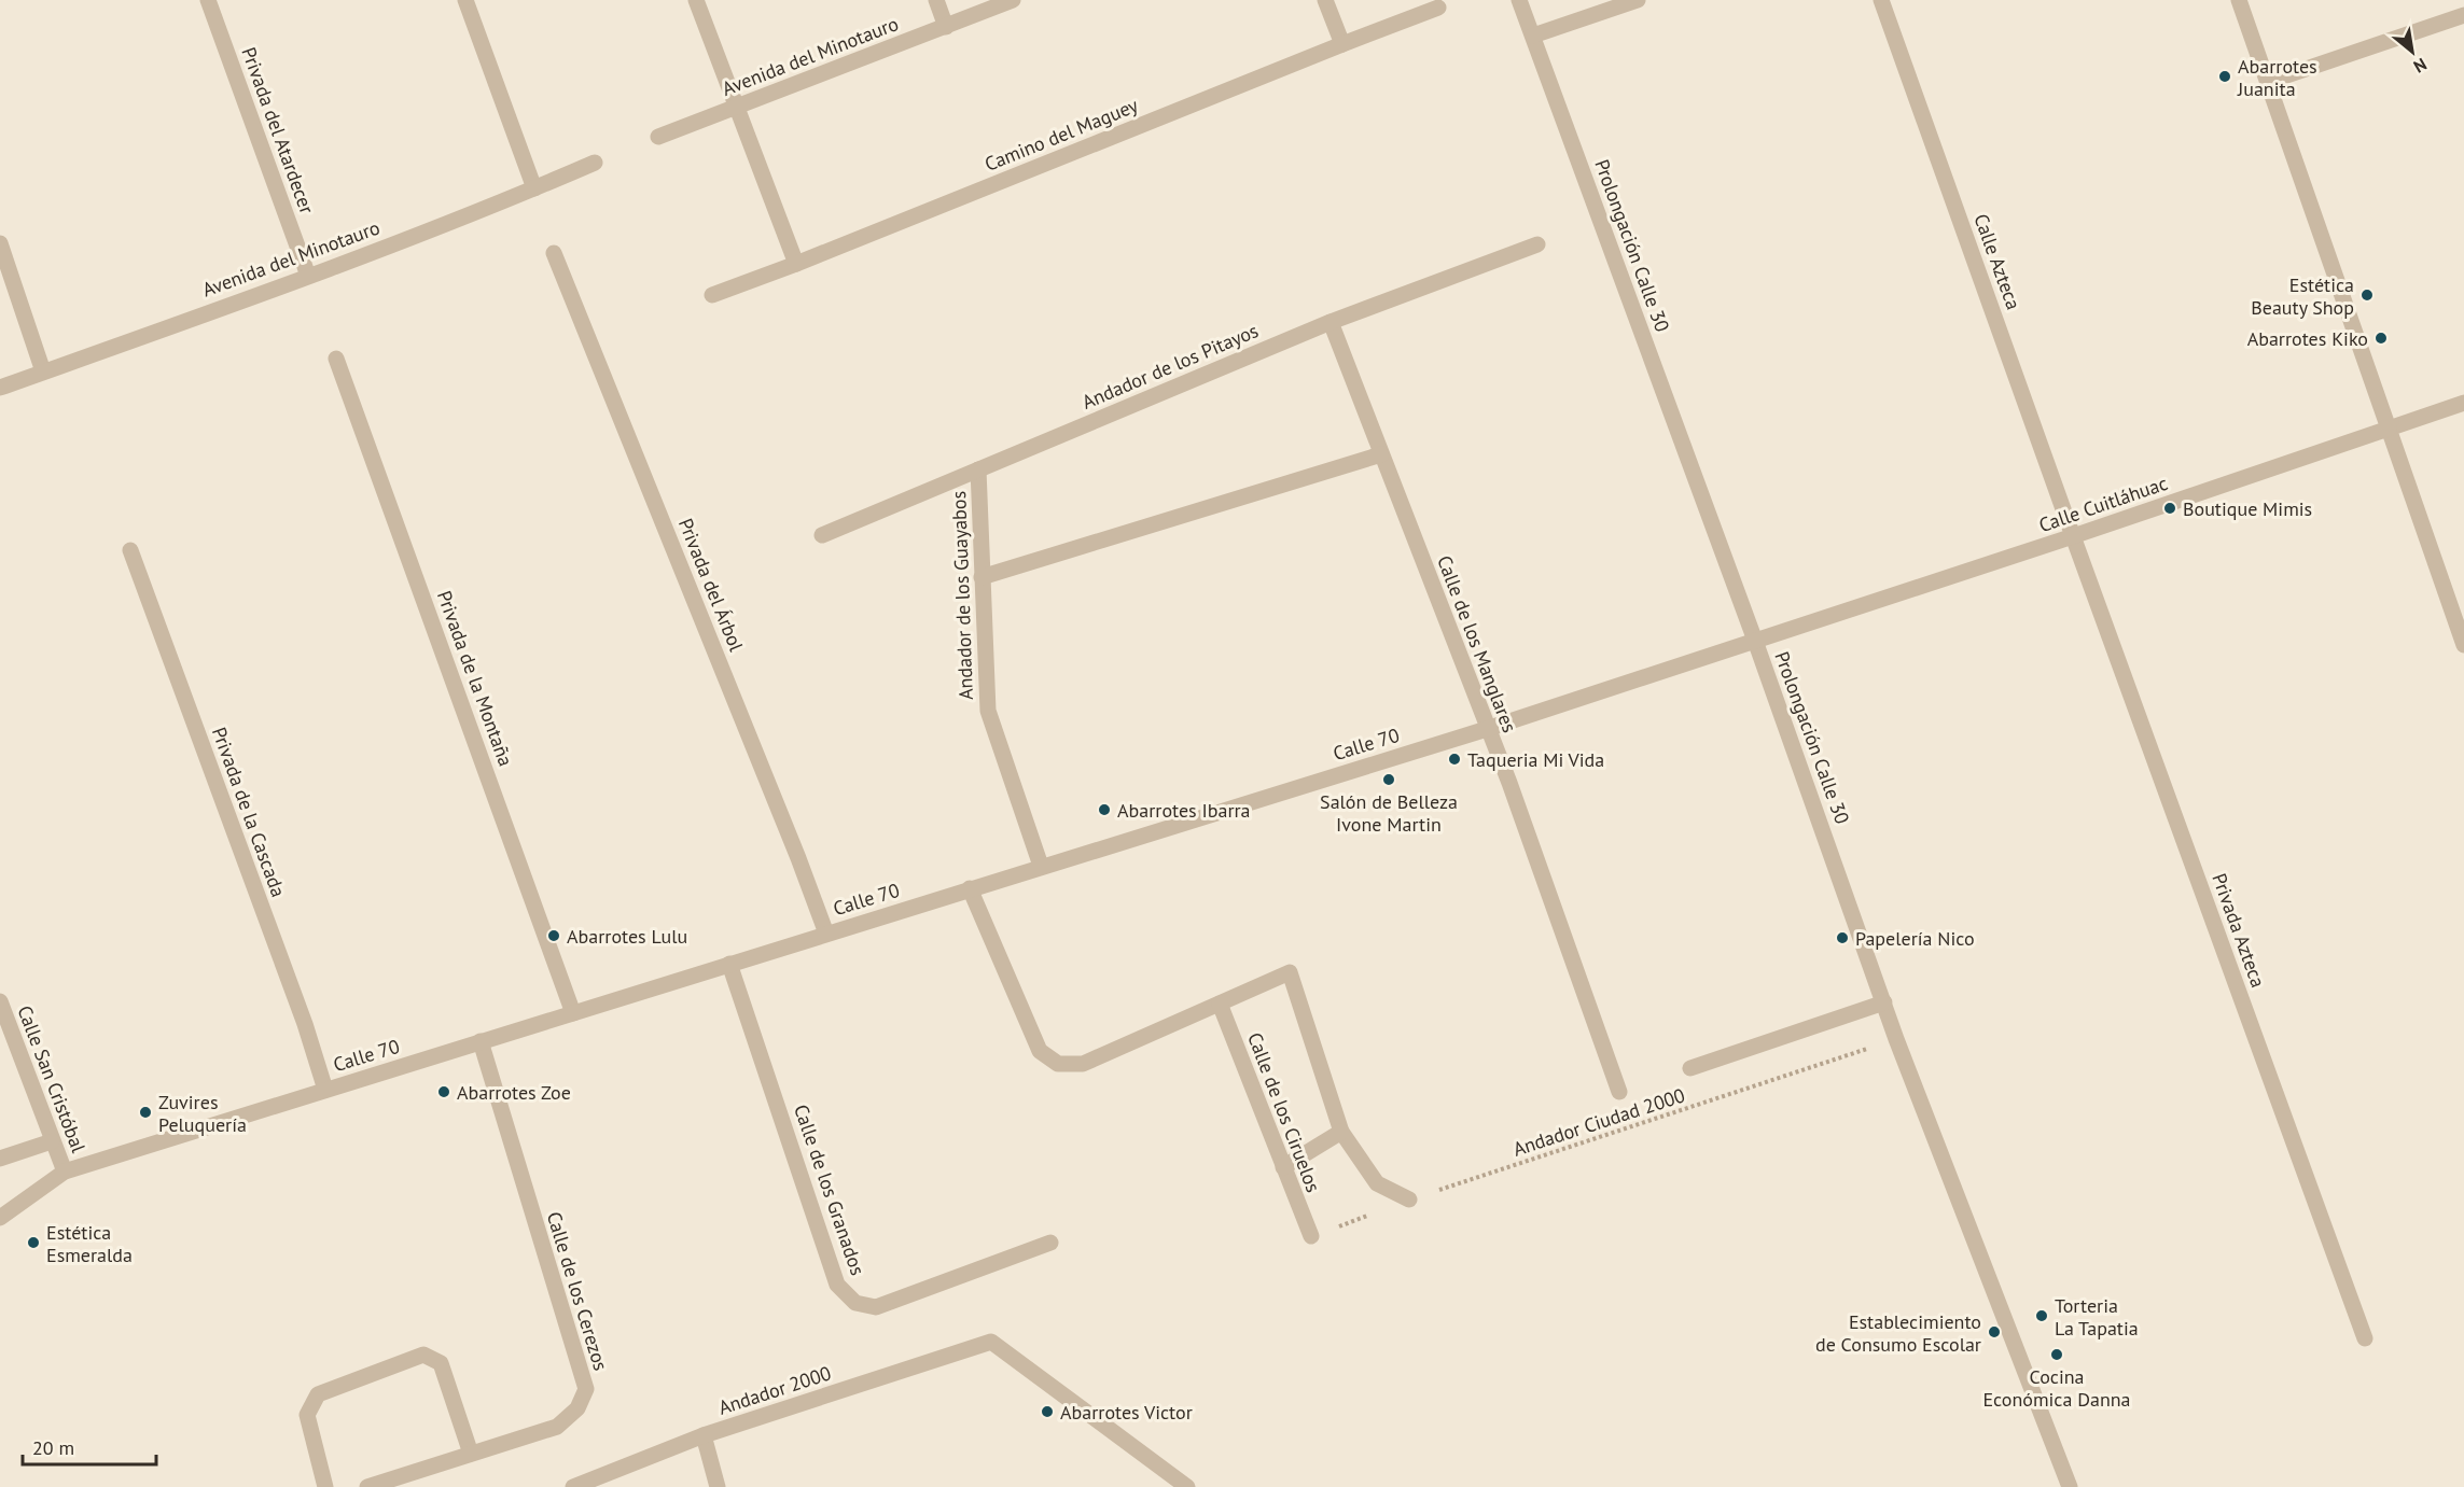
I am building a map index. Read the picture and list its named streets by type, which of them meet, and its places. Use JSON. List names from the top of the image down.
{
  "streets": {
    "street": [
      "Avenida del Minotauro",
      "Privada del Atardecer",
      "Camino del Maguey",
      "Prolongación Calle 30",
      "Calle Azteca",
      "Andador de los Pitayos",
      "Calle Cuitláhuac",
      "Privada del Árbol",
      "Andador de los Guayabos",
      "Calle de los Manglares",
      "Privada de la Montaña",
      "Calle 70",
      "Privada de la Cascada",
      "Privada Azteca",
      "Calle San Cristóbal",
      "Calle de los Ciruelos",
      "Calle de los Granados",
      "Calle de los Cerezos",
      "Andador 2000"
    ],
    "path": ["Andador Ciudad 2000"]
  },
  "crossings": [
    ["Avenida del Minotauro", "Privada del Atardecer"],
    ["Prolongación Calle 30", "Calle Cuitláhuac"],
    ["Prolongación Calle 30", "Calle 70"],
    ["Prolongación Calle 30", "Andador Ciudad 2000"],
    ["Calle Azteca", "Calle Cuitláhuac"],
    ["Calle Azteca", "Privada Azteca"],
    ["Andador de los Pitayos", "Andador de los Guayabos"],
    ["Andador de los Pitayos", "Calle de los Manglares"],
    ["Calle Cuitláhuac", "Calle 70"],
    ["Calle Cuitláhuac", "Privada Azteca"],
    ["Privada del Árbol", "Calle 70"],
    ["Andador de los Guayabos", "Calle 70"],
    ["Calle de los Manglares", "Calle 70"],
    ["Privada de la Montaña", "Calle 70"],
    ["Calle 70", "Privada de la Cascada"],
    ["Calle 70", "Calle San Cristóbal"],
    ["Calle 70", "Calle de los Granados"],
    ["Calle 70", "Calle de los Cerezos"],
    ["Calle de los Ciruelos", "Andador Ciudad 2000"]
  ],
  "places": [
    "Abarrotes Juanita",
    "Estética Beauty Shop",
    "Abarrotes Kiko",
    "Boutique Mimis",
    "Taqueria Mi Vida",
    "Salón de Belleza Ivone Martin",
    "Abarrotes Ibarra",
    "Abarrotes Lulu",
    "Papelería Nico",
    "Abarrotes Zoe",
    "Zuvires Peluquería",
    "Estética Esmeralda",
    "Torteria La Tapatia",
    "Establecimiento de Consumo Escolar",
    "Cocina Económica Danna",
    "Abarrotes Victor"
  ],
  "scale_bar": "20 m",
  "north": "bottom right"
}
